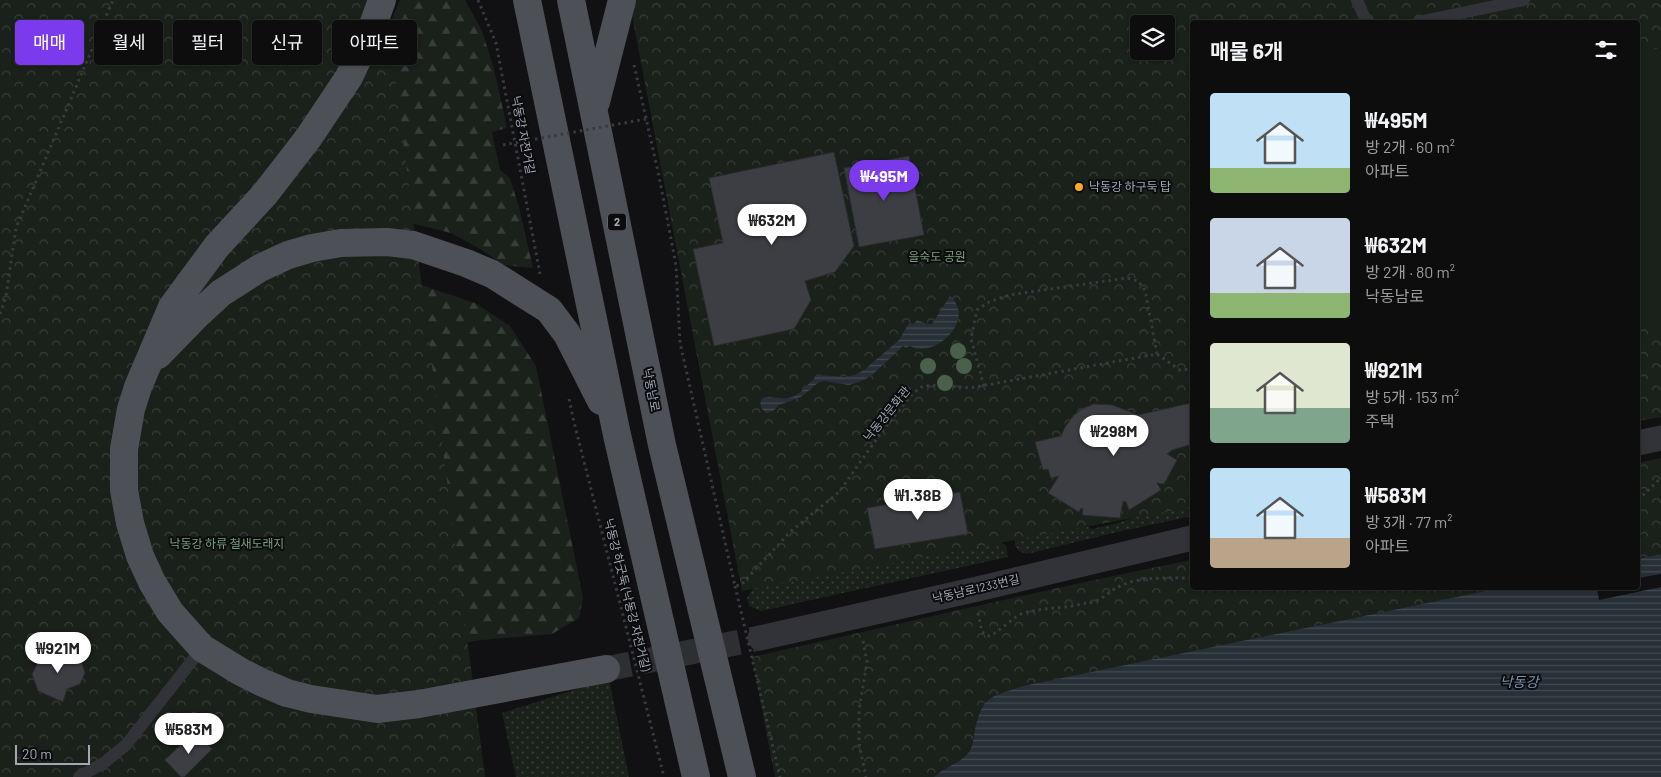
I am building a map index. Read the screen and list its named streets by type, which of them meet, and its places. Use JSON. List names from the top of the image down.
{
  "streets": {
    "main road": ["2", "낙동남로"],
    "street": ["낙동남로1233번길"],
    "path": ["낙동강 자전거길", "낙동강문화관", "낙동강 하굿둑 (낙동강 자전거길)"]
  },
  "water": ["낙동강"],
  "parks": ["을숙도 공원", "낙동강 하류 철새도래지"],
  "places": ["낙동강 하구둑 탑"],
  "scale_bar": "20 m",
  "page": {
    "chip": [
      "매매",
      "월세",
      "필터",
      "신규",
      "아파트"
    ],
    "heading": "매물 6개",
    "list": [
      {
        "name": "₩495M",
        "note": "방 2개 · 60 m² · 아파트"
      },
      {
        "name": "₩632M",
        "note": "방 2개 · 80 m² · 낙동남로"
      },
      {
        "name": "₩921M",
        "note": "방 5개 · 153 m² · 주택"
      },
      {
        "name": "₩583M",
        "note": "방 3개 · 77 m² · 아파트"
      }
    ],
    "price": [
      "₩495M",
      "₩632M",
      "₩298M",
      "₩1.38B",
      "₩921M",
      "₩583M"
    ],
    "scale": "20 m"
  }
}
